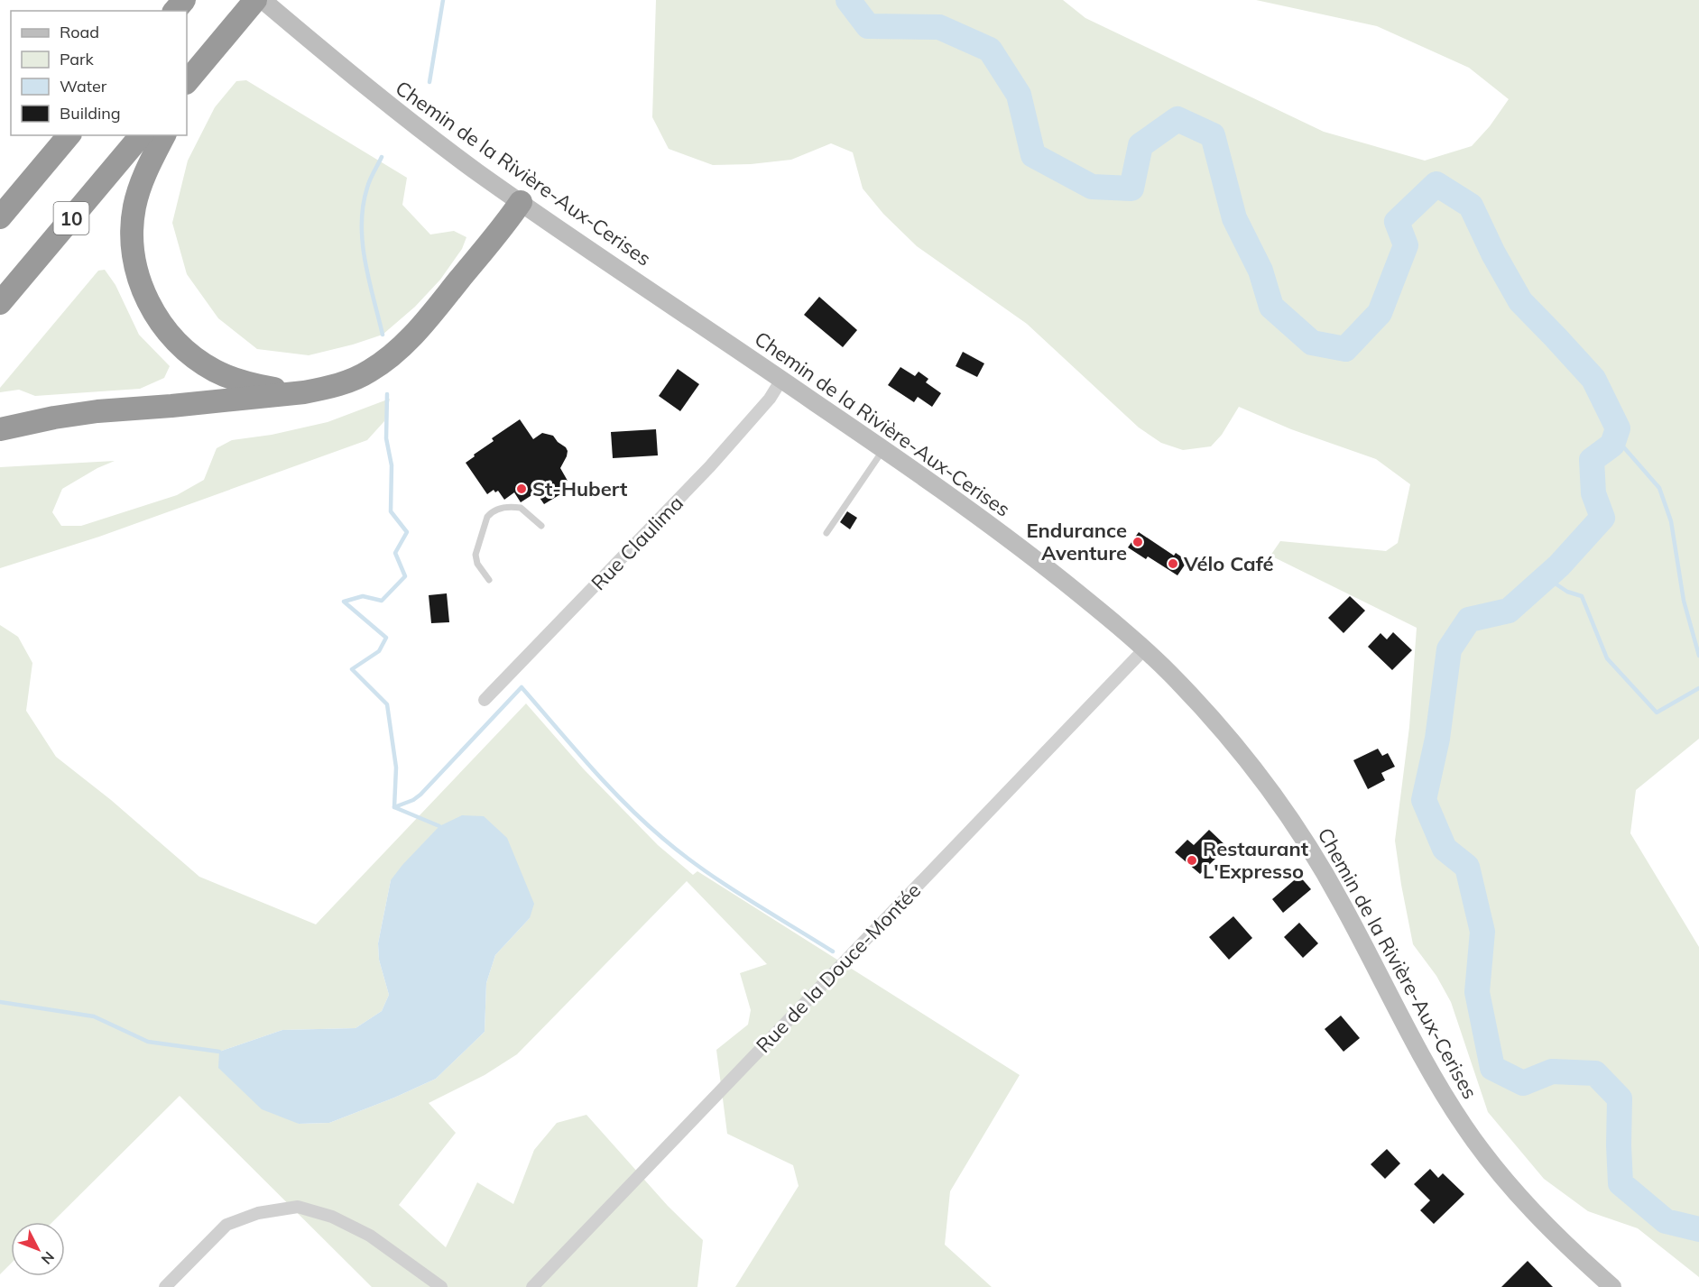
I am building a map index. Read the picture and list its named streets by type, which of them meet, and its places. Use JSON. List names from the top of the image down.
{
  "streets": {
    "highway": ["10"],
    "main road": ["Chemin de la Rivière-Aux-Cerises"],
    "street": ["Rue Claulima", "Rue de la Douce-Montée"]
  },
  "crossings": [
    ["Chemin de la Rivière-Aux-Cerises", "Rue Claulima"],
    ["Chemin de la Rivière-Aux-Cerises", "Rue de la Douce-Montée"]
  ],
  "places": [
    "St-Hubert",
    "Endurance Aventure",
    "Vélo Café",
    "Restaurant L'Expresso"
  ],
  "legend": [
    "Road",
    "Park",
    "Water",
    "Building"
  ],
  "north": "bottom right"
}
